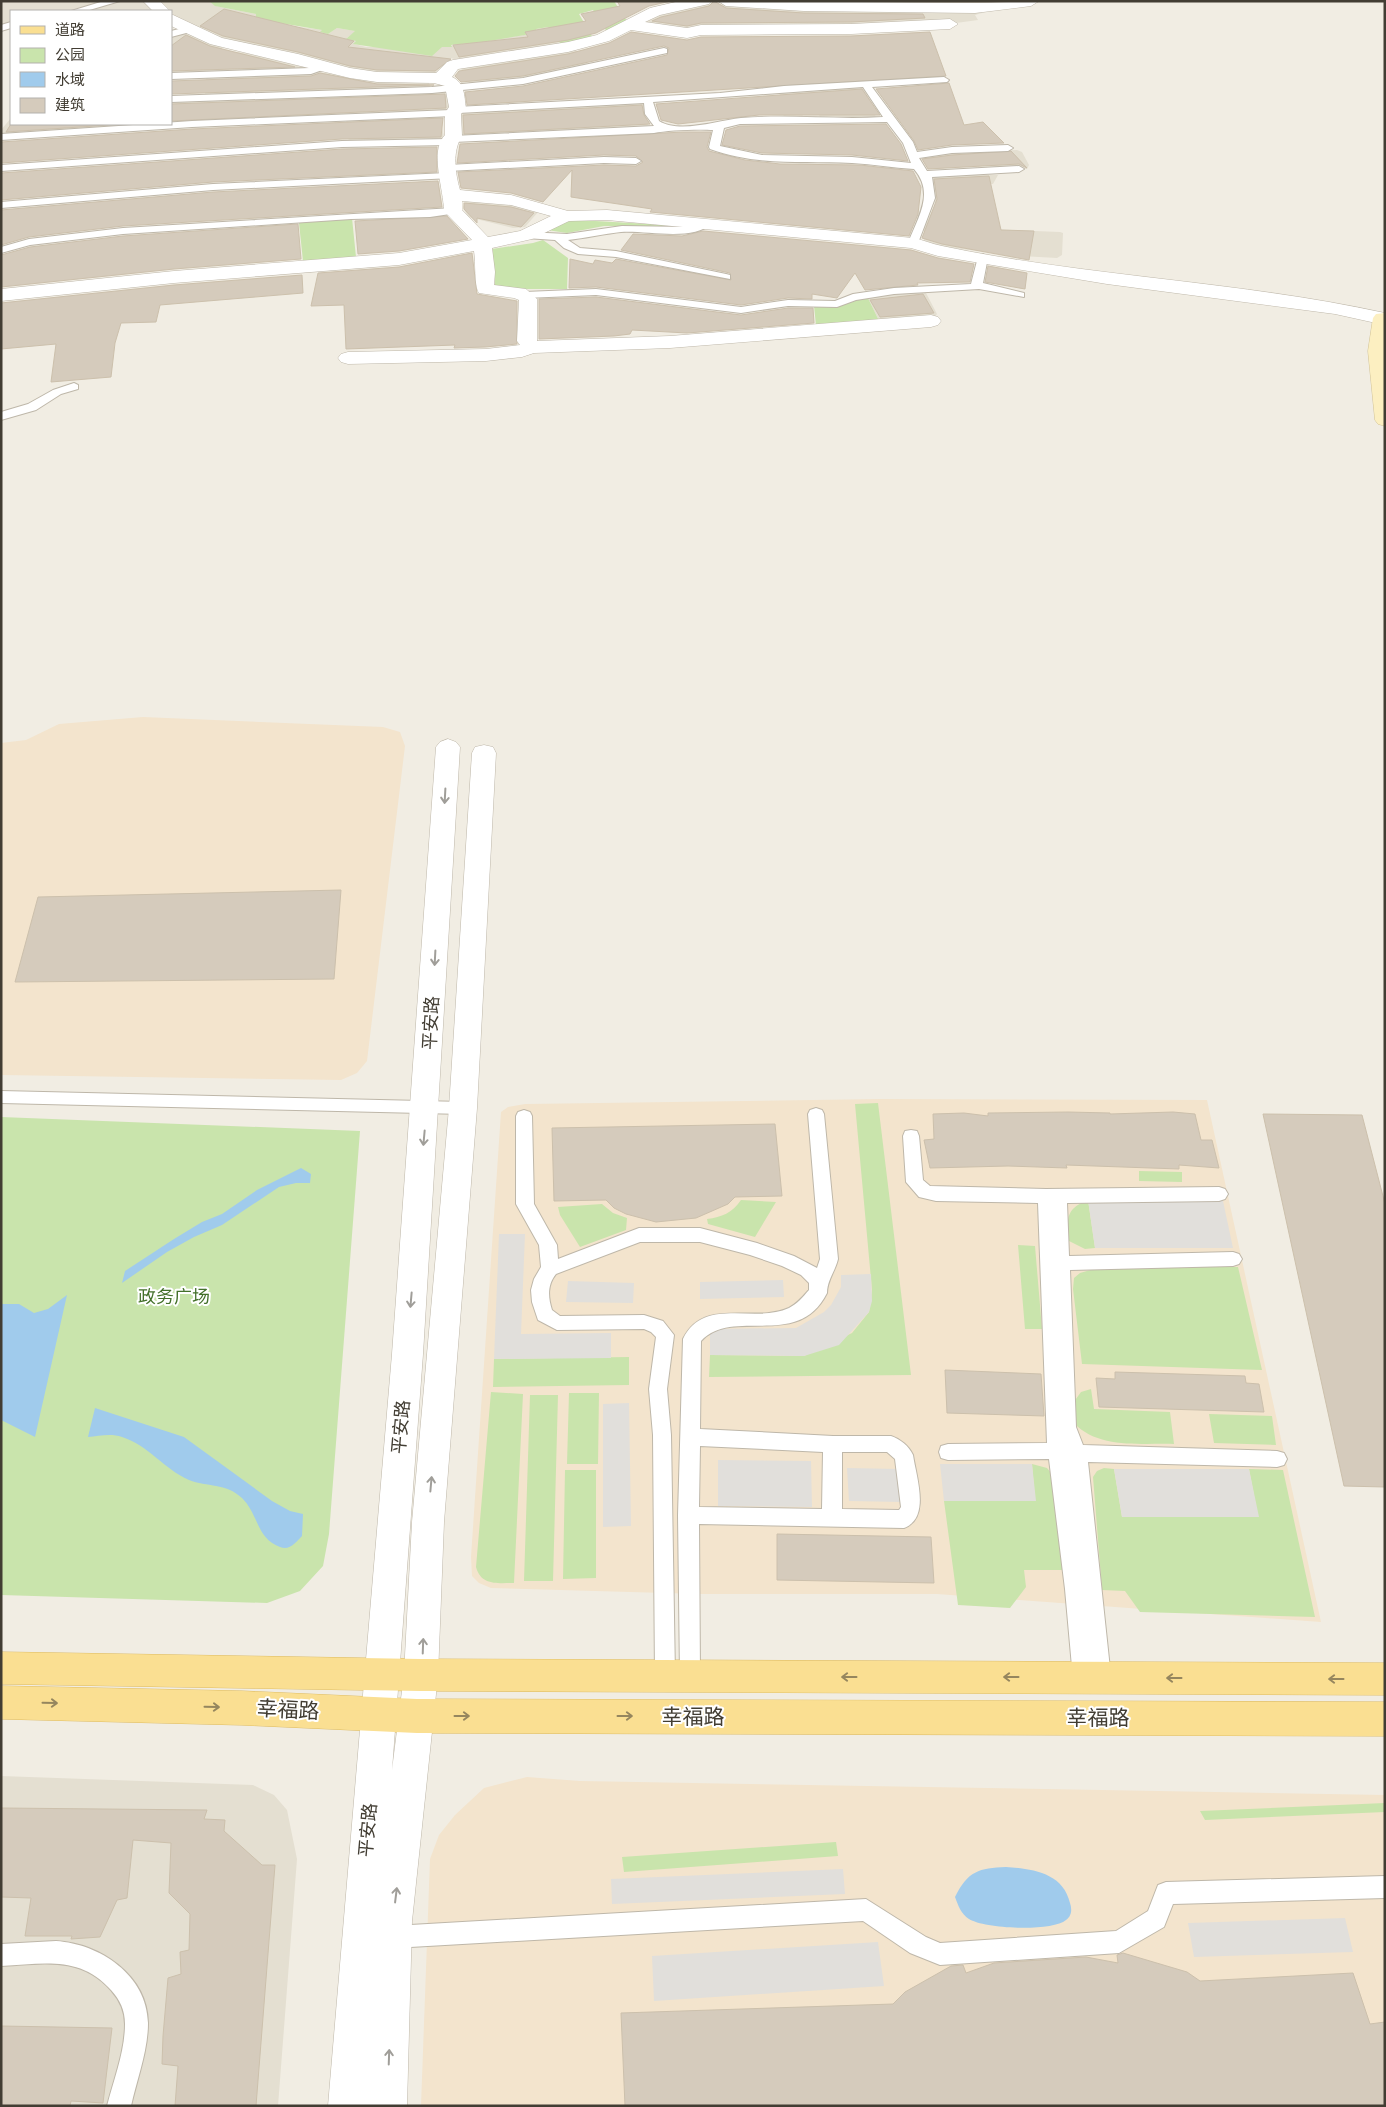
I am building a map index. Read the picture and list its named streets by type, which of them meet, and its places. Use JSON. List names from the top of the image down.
{
  "streets": {
    "main road": ["幸福路"],
    "street": ["平安路"]
  },
  "crossings": [
    ["平安路", "幸福路"]
  ],
  "parks": ["政务广场"],
  "legend": [
    "道路",
    "公园",
    "水域",
    "建筑"
  ]
}
